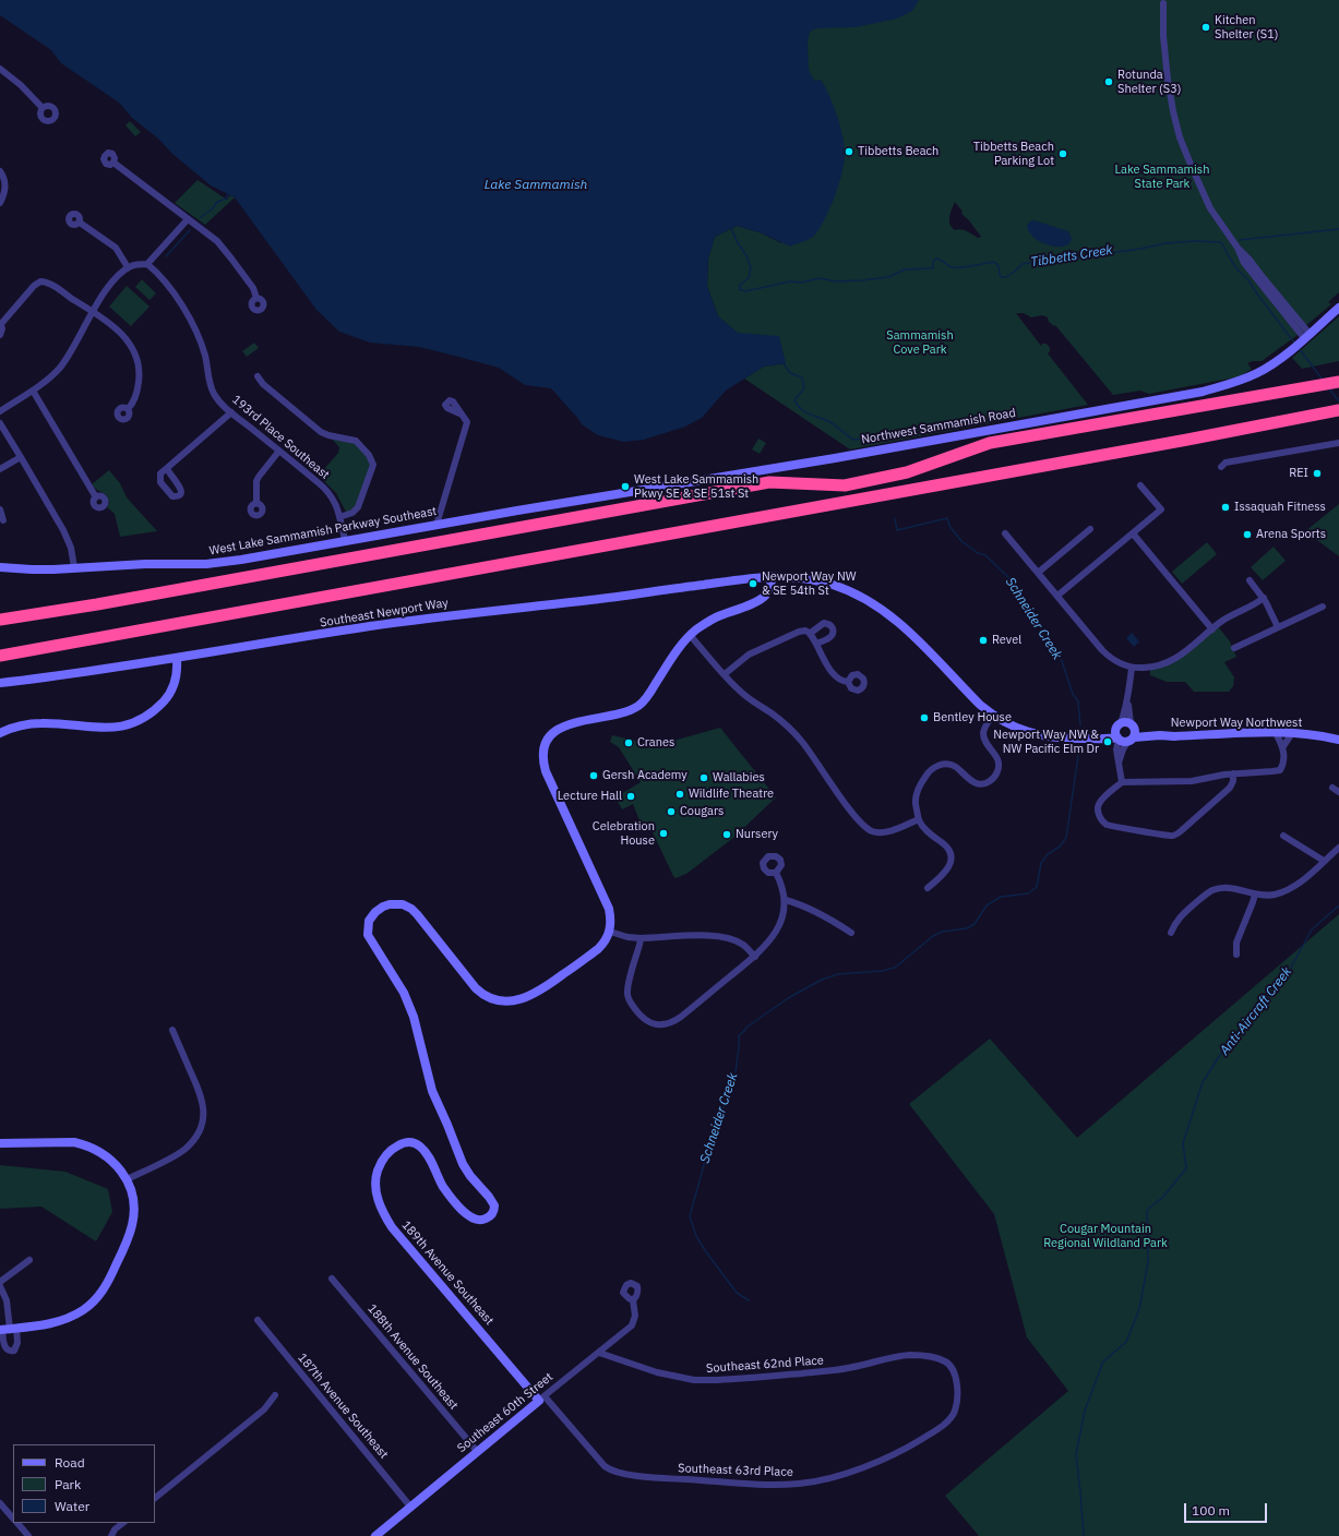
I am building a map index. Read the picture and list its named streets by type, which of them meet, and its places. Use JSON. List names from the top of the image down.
{
  "streets": {
    "street": [
      "Northwest Sammamish Road",
      "193rd Place Southeast",
      "West Lake Sammamish Parkway Southeast",
      "Southeast Newport Way",
      "Newport Way Northwest",
      "189th Avenue Southeast",
      "188th Avenue Southeast",
      "Southeast 62nd Place",
      "187th Avenue Southeast",
      "Southeast 60th Street",
      "Southeast 63rd Place"
    ]
  },
  "crossings": [
    ["Northwest Sammamish Road", "West Lake Sammamish Parkway Southeast"],
    ["193rd Place Southeast", "West Lake Sammamish Parkway Southeast"],
    ["189th Avenue Southeast", "Southeast 60th Street"],
    ["189th Avenue Southeast", "Southeast 63rd Place"],
    ["188th Avenue Southeast", "Southeast 60th Street"],
    ["Southeast 62nd Place", "Southeast 60th Street"],
    ["Southeast 62nd Place", "Southeast 63rd Place"],
    ["187th Avenue Southeast", "Southeast 60th Street"]
  ],
  "water": [
    "Lake Sammamish",
    "Tibbetts Creek",
    "Schneider Creek",
    "Anti-Aircraft Creek"
  ],
  "parks": ["Lake Sammamish State Park", "Sammamish Cove Park", "Cougar Mountain Regional Wildland Park"],
  "places": [
    "Kitchen Shelter (S1)",
    "Rotunda Shelter (S3)",
    "Tibbetts Beach",
    "Tibbetts Beach Parking Lot",
    "REI",
    "West Lake Sammamish Pkwy SE & SE 51st St",
    "Issaquah Fitness",
    "Arena Sports",
    "Newport Way NW & SE 54th St",
    "Revel",
    "Bentley House",
    "Newport Way NW & NW Pacific Elm Dr",
    "Cranes",
    "Gersh Academy",
    "Wallabies",
    "Wildlife Theatre",
    "Lecture Hall",
    "Cougars",
    "Celebration House",
    "Nursery"
  ],
  "legend": ["Road", "Park", "Water"],
  "scale_bar": "100 m"
}
